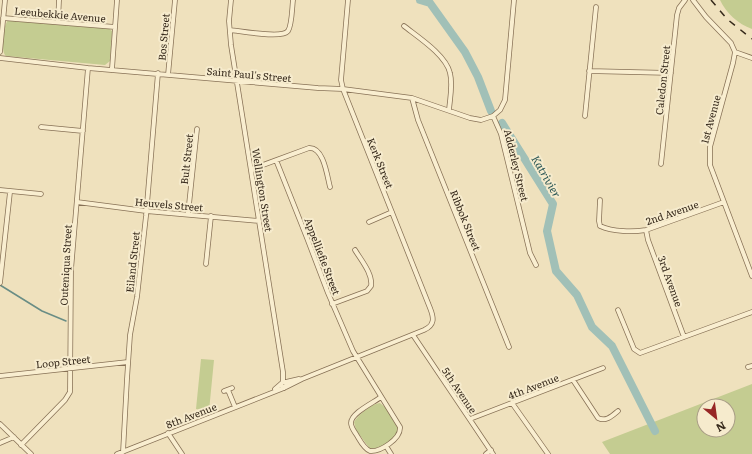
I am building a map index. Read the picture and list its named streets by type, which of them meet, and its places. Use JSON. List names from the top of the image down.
{
  "streets": {
    "street": [
      "Leeubekkie Avenue",
      "Bos Street",
      "Saint Paul's Street",
      "Caledon Street",
      "1st Avenue",
      "Bult Street",
      "Kerk Street",
      "Adderley Street",
      "Wellington Street",
      "Heuvels Street",
      "2nd Avenue",
      "Ribbok Street",
      "Appelliefie Street",
      "Eiland Street",
      "Outeniqua Street",
      "3rd Avenue",
      "Loop Street",
      "4th Avenue",
      "5th Avenue",
      "8th Avenue"
    ]
  },
  "crossings": [
    ["Bos Street", "Saint Paul's Street"],
    ["Saint Paul's Street", "Kerk Street"],
    ["Saint Paul's Street", "Adderley Street"],
    ["Saint Paul's Street", "Wellington Street"],
    ["Saint Paul's Street", "Ribbok Street"],
    ["Saint Paul's Street", "Eiland Street"],
    ["Saint Paul's Street", "Outeniqua Street"],
    ["1st Avenue", "2nd Avenue"],
    ["Bult Street", "Heuvels Street"],
    ["Kerk Street", "8th Avenue"],
    ["Wellington Street", "Heuvels Street"],
    ["Wellington Street", "8th Avenue"],
    ["Heuvels Street", "Eiland Street"],
    ["Heuvels Street", "Outeniqua Street"],
    ["2nd Avenue", "3rd Avenue"],
    ["Appelliefie Street", "8th Avenue"],
    ["Eiland Street", "Loop Street"],
    ["Eiland Street", "8th Avenue"],
    ["Outeniqua Street", "Loop Street"],
    ["4th Avenue", "5th Avenue"],
    ["5th Avenue", "8th Avenue"]
  ],
  "water": ["Katrivier"],
  "north": "bottom right"
}
